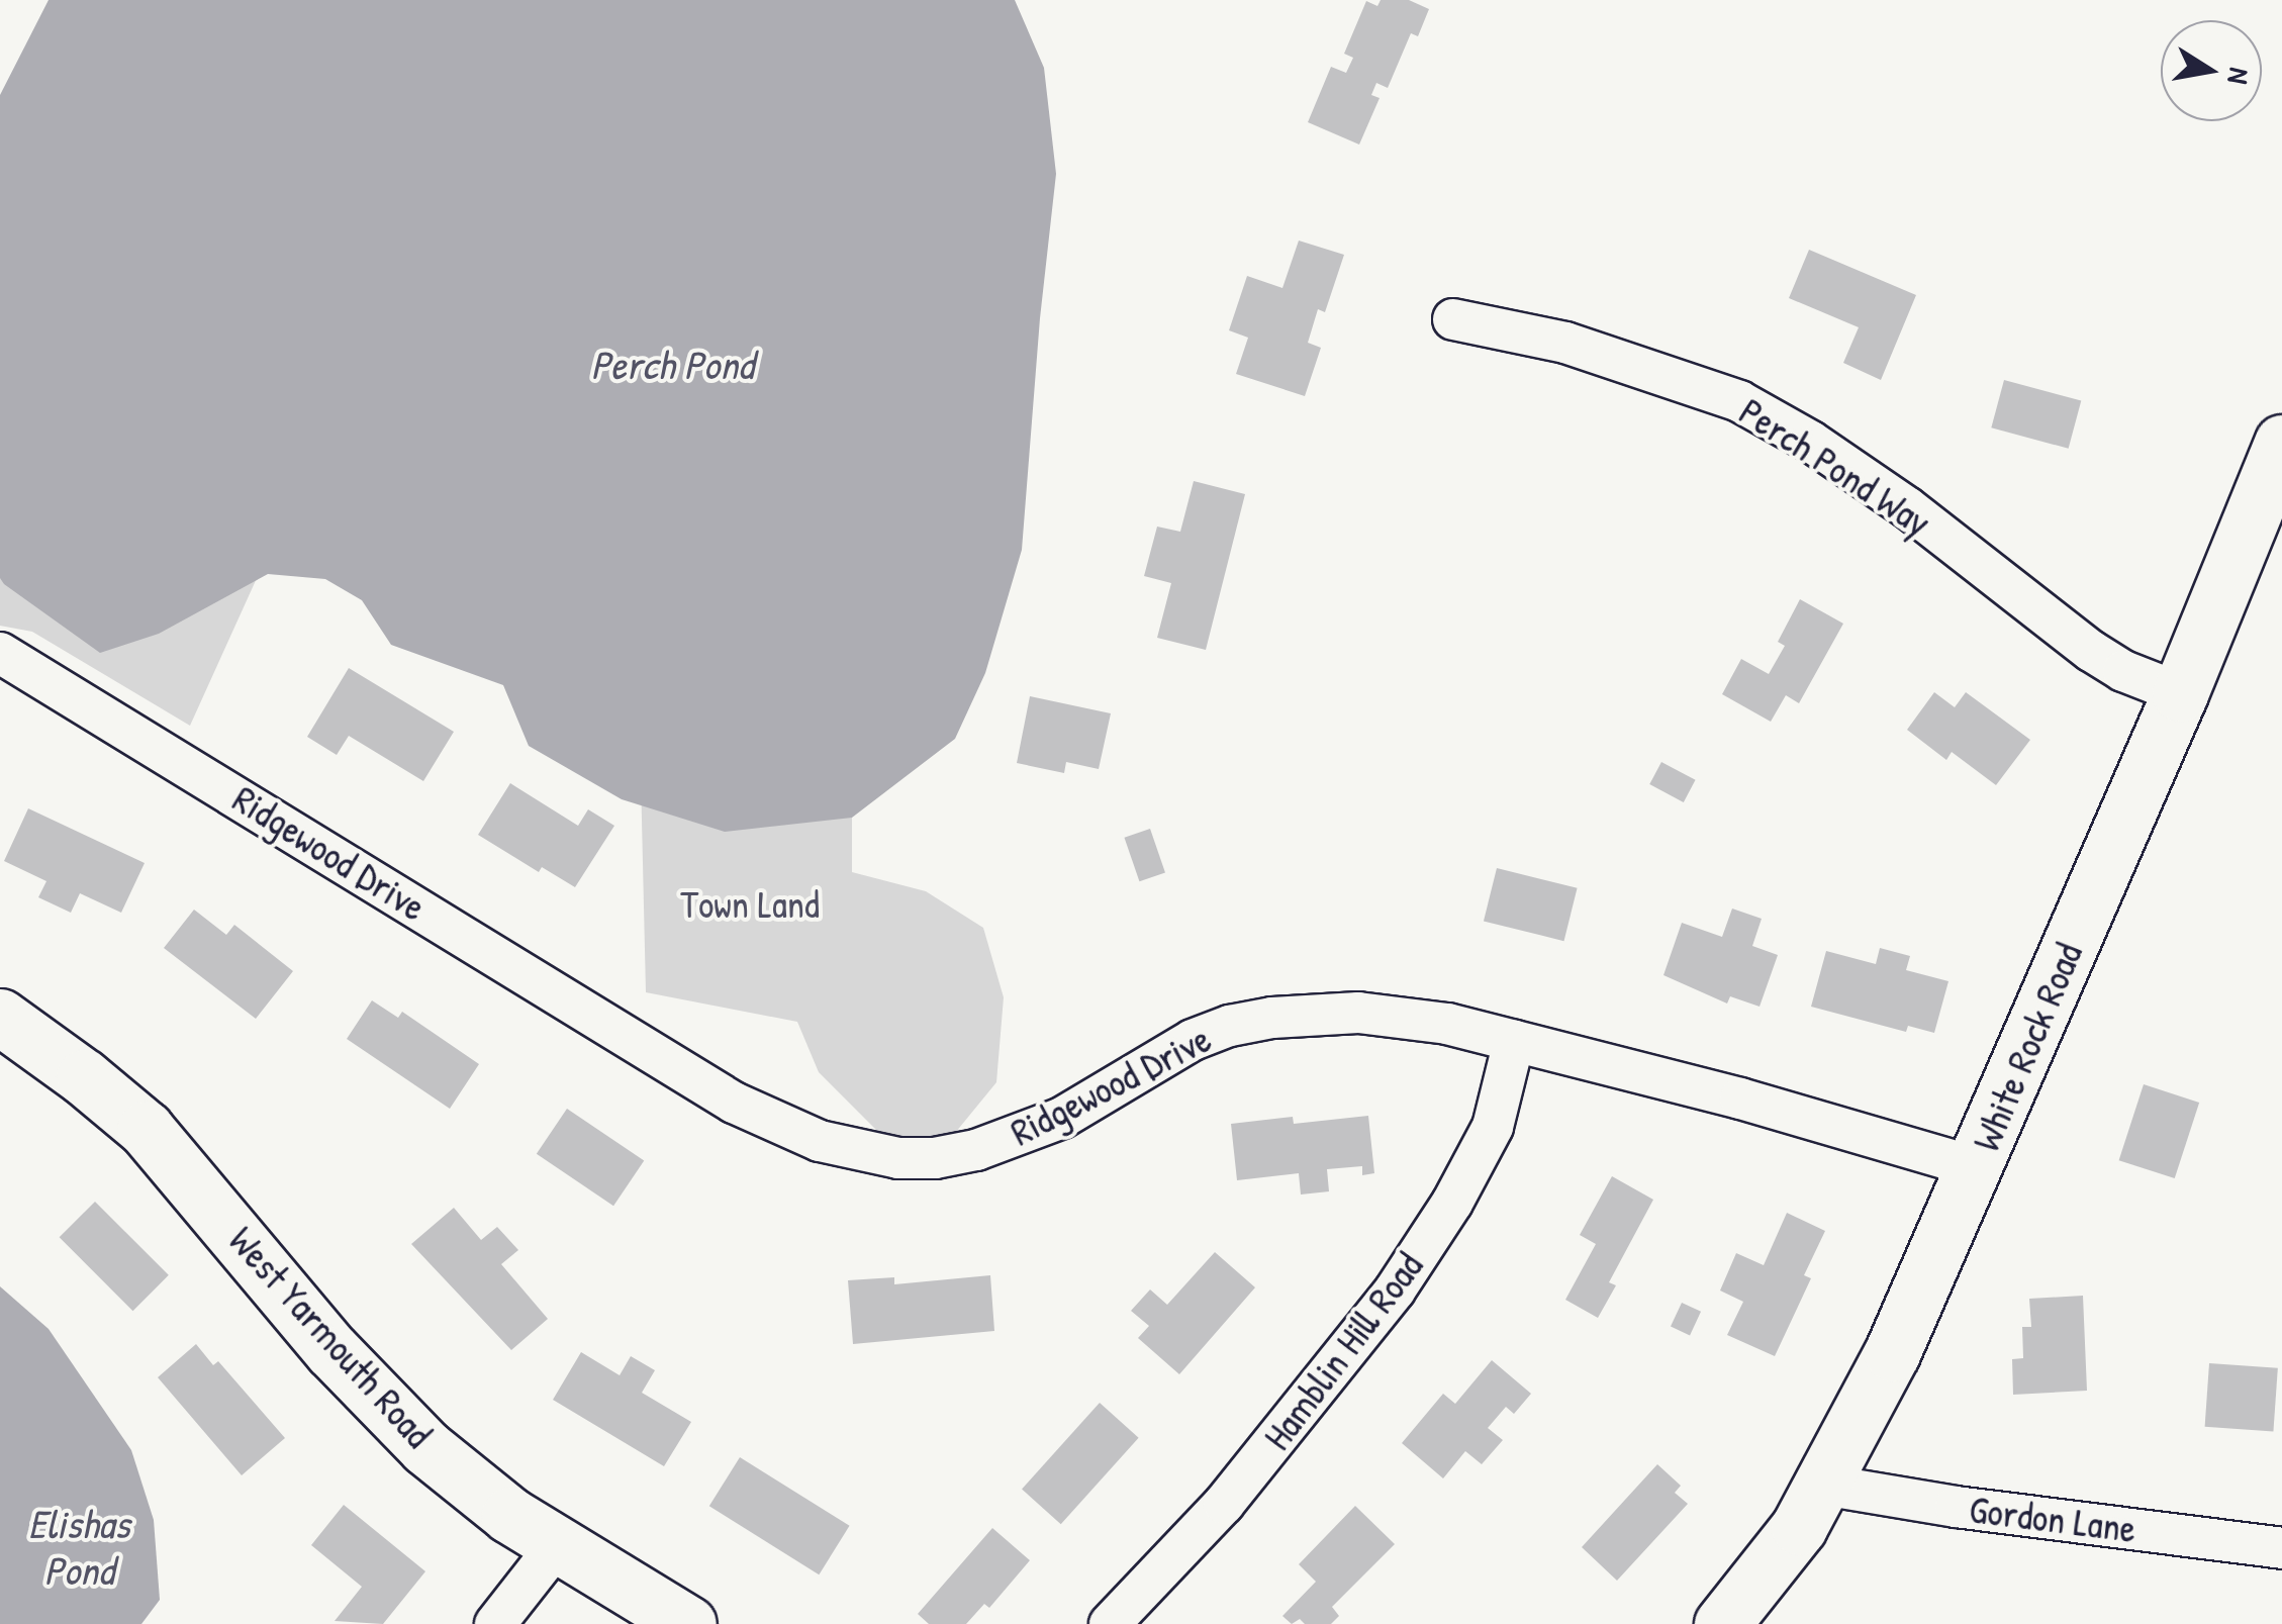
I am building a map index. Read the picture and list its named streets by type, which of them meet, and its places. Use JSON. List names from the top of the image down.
{
  "streets": {
    "street": [
      "Perch Pond Way",
      "Ridgewood Drive",
      "White Rock Road",
      "West Yarmouth Road",
      "Hamblin Hill Road",
      "Gordon Lane"
    ]
  },
  "crossings": [
    ["Perch Pond Way", "White Rock Road"],
    ["Ridgewood Drive", "White Rock Road"],
    ["Ridgewood Drive", "Hamblin Hill Road"],
    ["White Rock Road", "Gordon Lane"]
  ],
  "water": ["Perch Pond", "Elishas Pond"],
  "parks": ["Town Land"],
  "north": "right"
}
